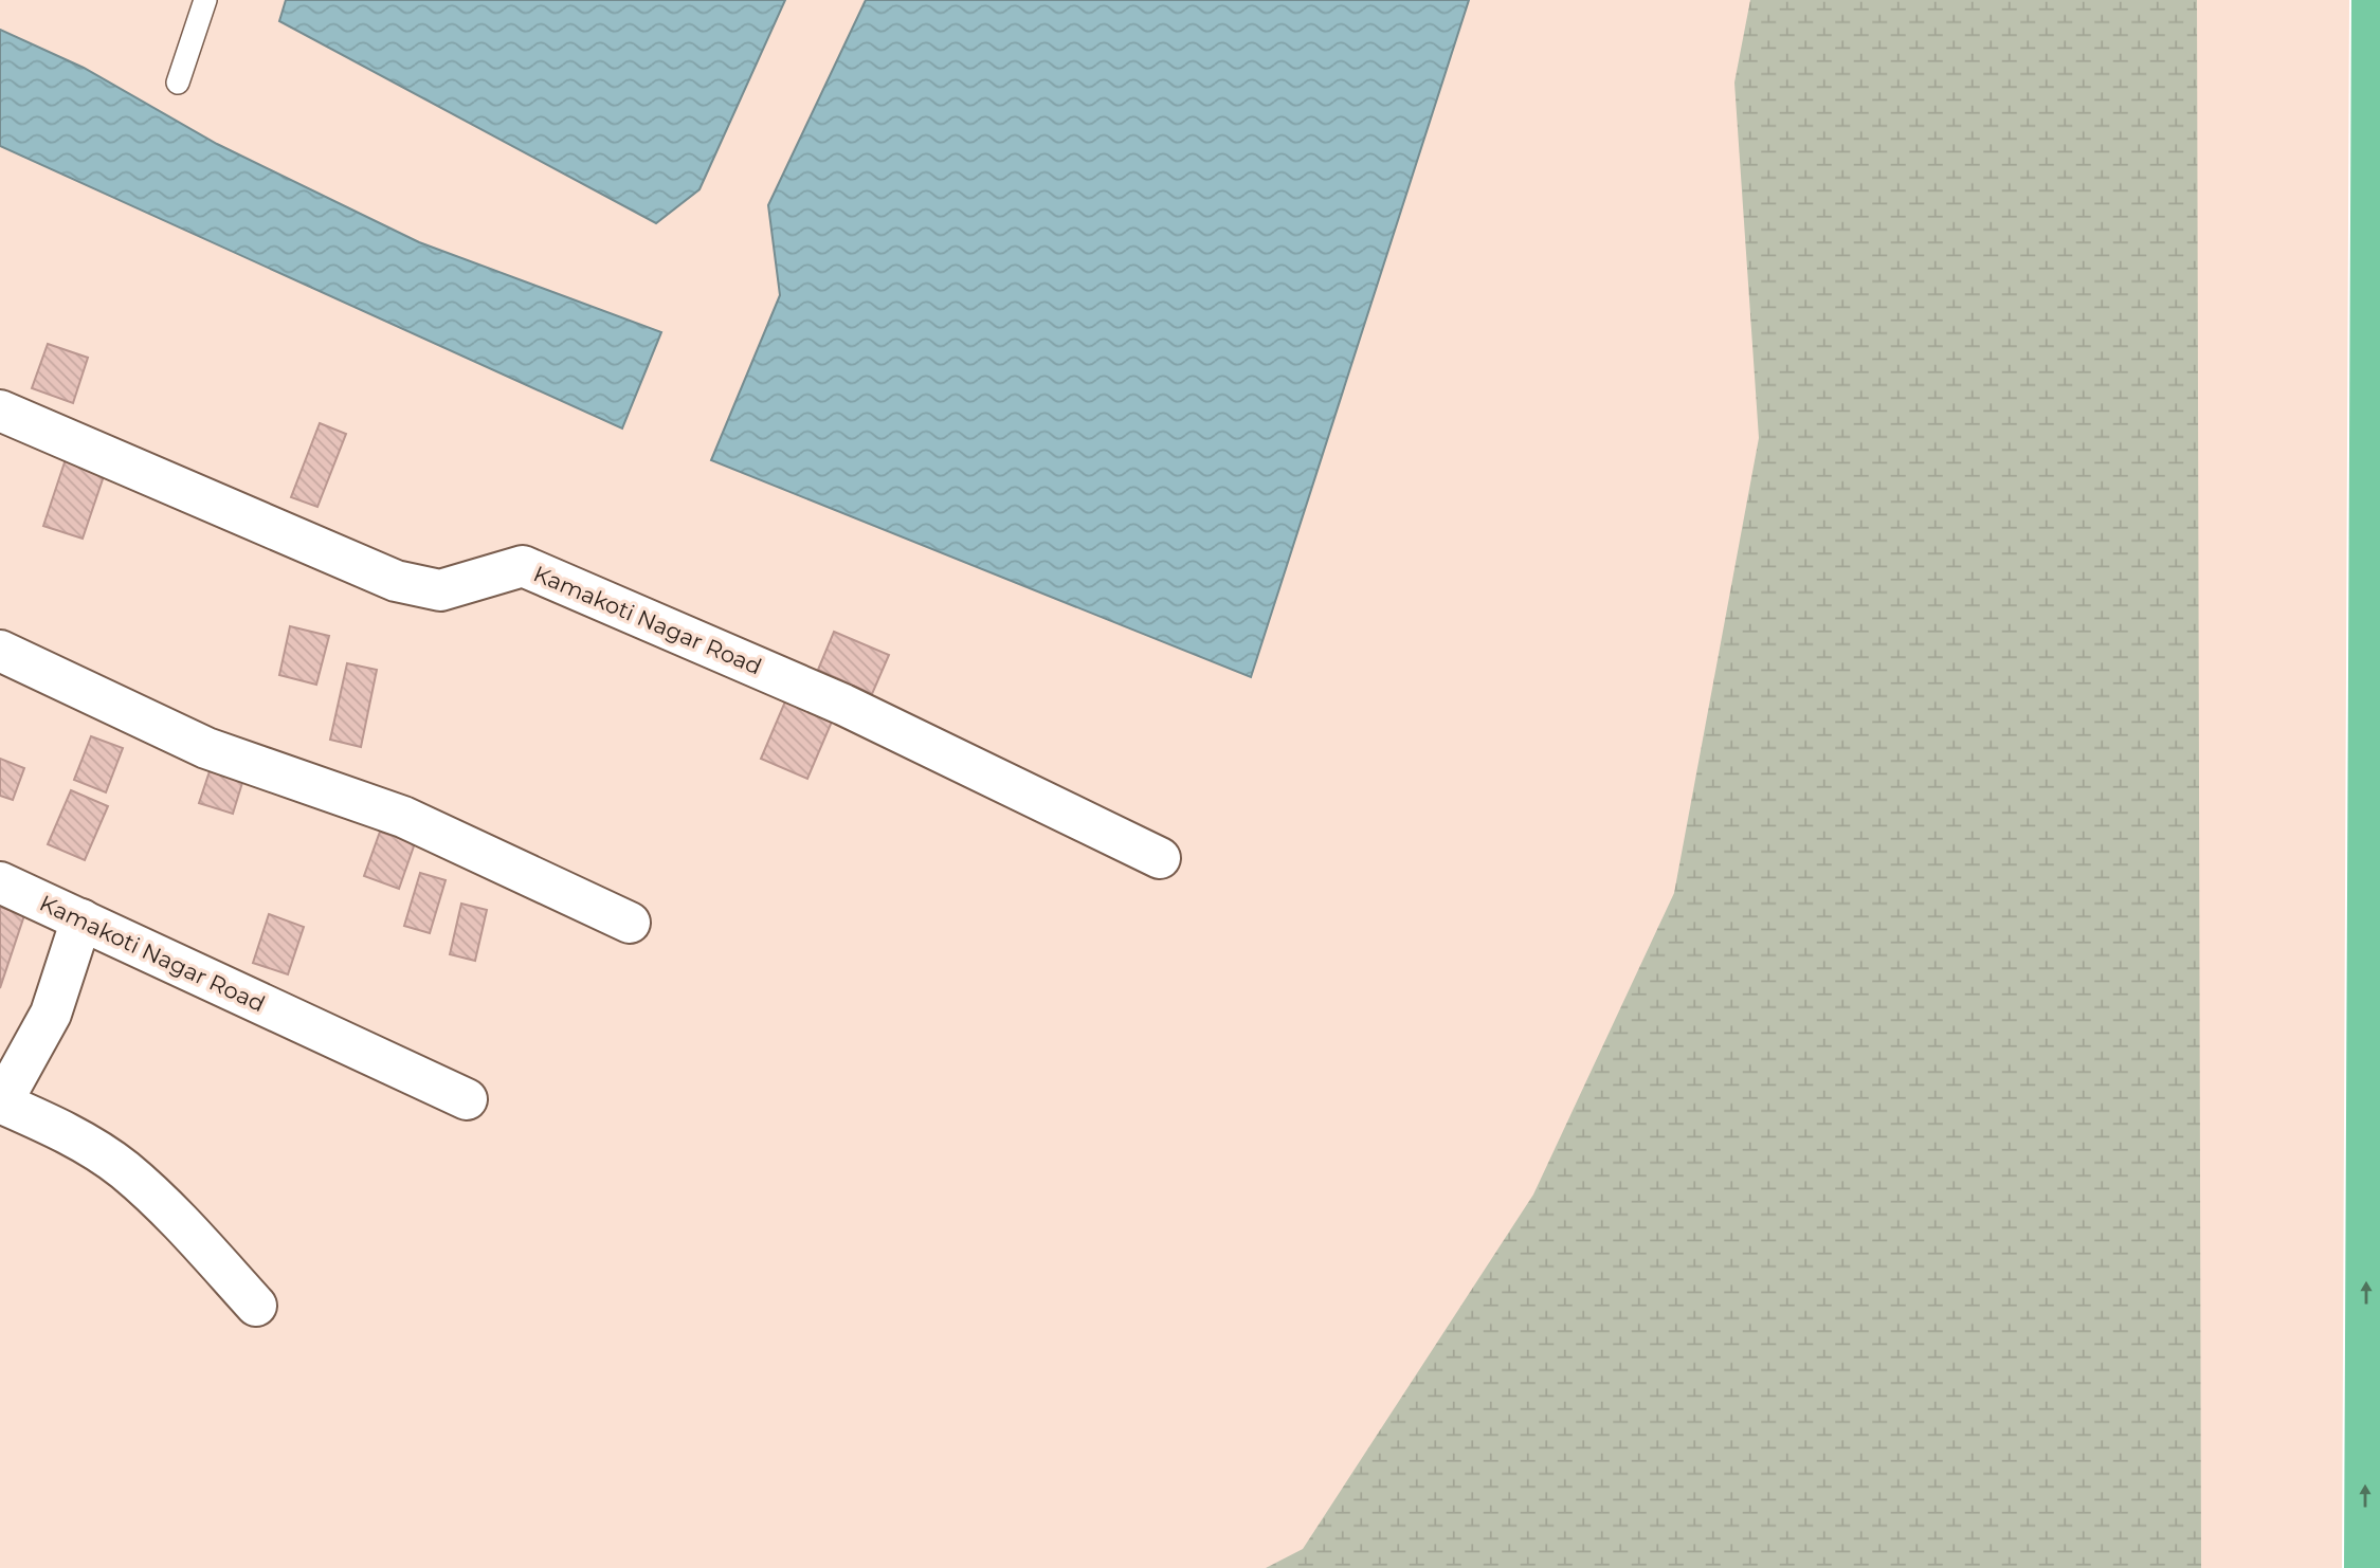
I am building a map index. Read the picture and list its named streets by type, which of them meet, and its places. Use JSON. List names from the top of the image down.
{
  "streets": {
    "street": ["Kamakoti Nagar Road"]
  }
}
